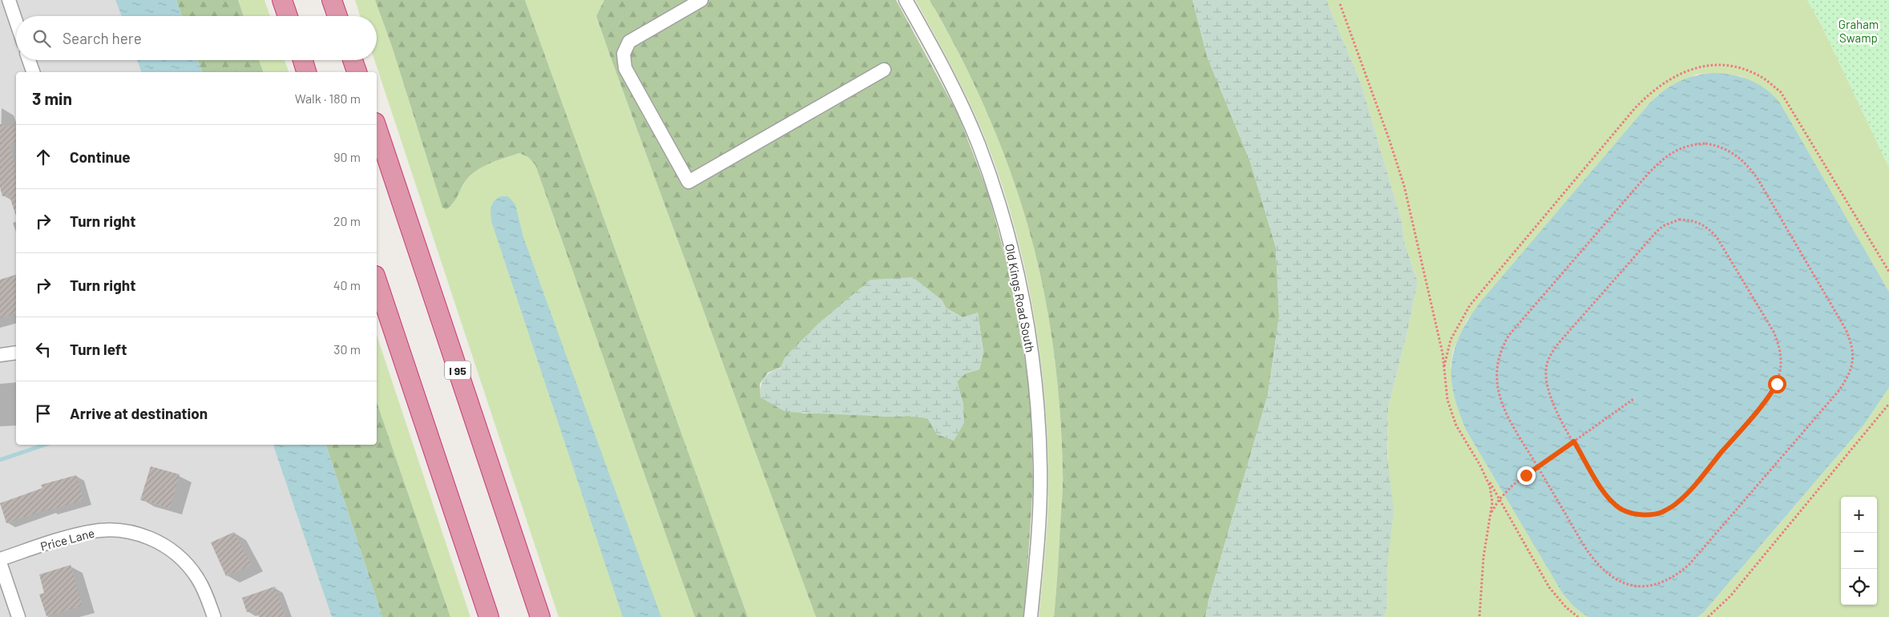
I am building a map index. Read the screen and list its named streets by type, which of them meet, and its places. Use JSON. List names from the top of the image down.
{
  "streets": {
    "highway": ["I 95"],
    "street": ["Old Kings Road South", "Price Lane"]
  },
  "parks": ["Graham Swamp"],
  "page": {
    "search": "Search here",
    "heading": ["3 min", "Walk · 180 m"],
    "list": [
      ["Continue", "90 m"],
      ["Turn right", "20 m"],
      ["Turn right", "40 m"],
      ["Turn left", "30 m"],
      "Arrive at destination"
    ],
    "map_buttons": ["+", "−"]
  }
}
